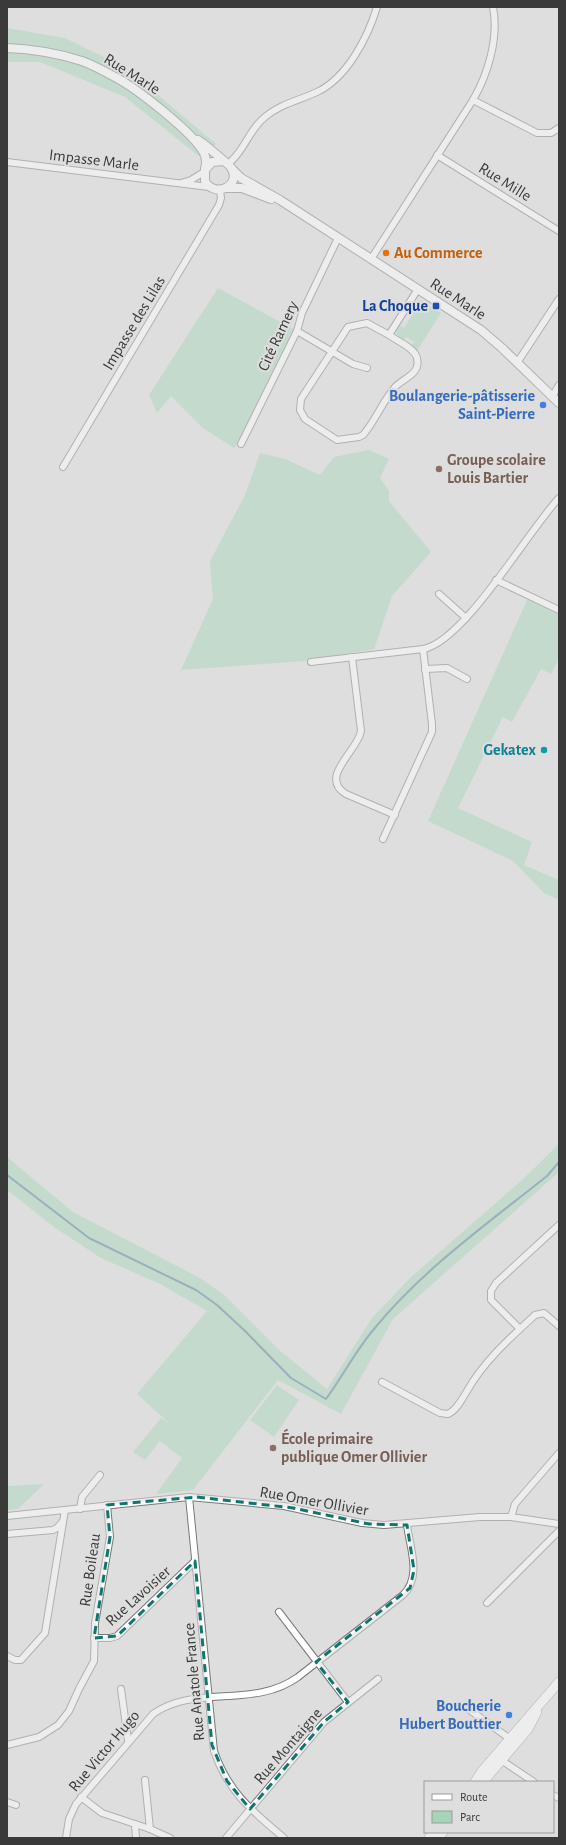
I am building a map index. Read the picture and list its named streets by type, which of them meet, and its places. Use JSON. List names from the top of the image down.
{
  "streets": {
    "main road": ["Rue Marle"],
    "street": [
      "Impasse Marle",
      "Rue Mille",
      "Impasse des Lilas",
      "Cité Ramery",
      "Rue Omer Ollivier",
      "Rue Boileau",
      "Rue Lavoisier",
      "Rue Anatole France",
      "Rue Montaigne",
      "Rue Victor Hugo"
    ]
  },
  "crossings": [
    ["Rue Marle", "Impasse Marle"],
    ["Rue Marle", "Impasse des Lilas"],
    ["Rue Marle", "Cité Ramery"],
    ["Impasse Marle", "Impasse des Lilas"],
    ["Rue Omer Ollivier", "Rue Boileau"],
    ["Rue Omer Ollivier", "Rue Anatole France"],
    ["Rue Omer Ollivier", "Rue Victor Hugo"],
    ["Rue Boileau", "Rue Lavoisier"],
    ["Rue Lavoisier", "Rue Anatole France"],
    ["Rue Anatole France", "Rue Montaigne"],
    ["Rue Anatole France", "Rue Victor Hugo"]
  ],
  "places": {
    "other": [
      "Au Commerce",
      "Boulangerie-pâtisserie Saint-Pierre",
      "Groupe scolaire Louis Bartier",
      "Gekatex",
      "École primaire publique Omer Ollivier",
      "Boucherie Hubert Bouttier"
    ],
    "transit": ["La Choque"]
  },
  "legend": ["Route", "Parc"]
}
